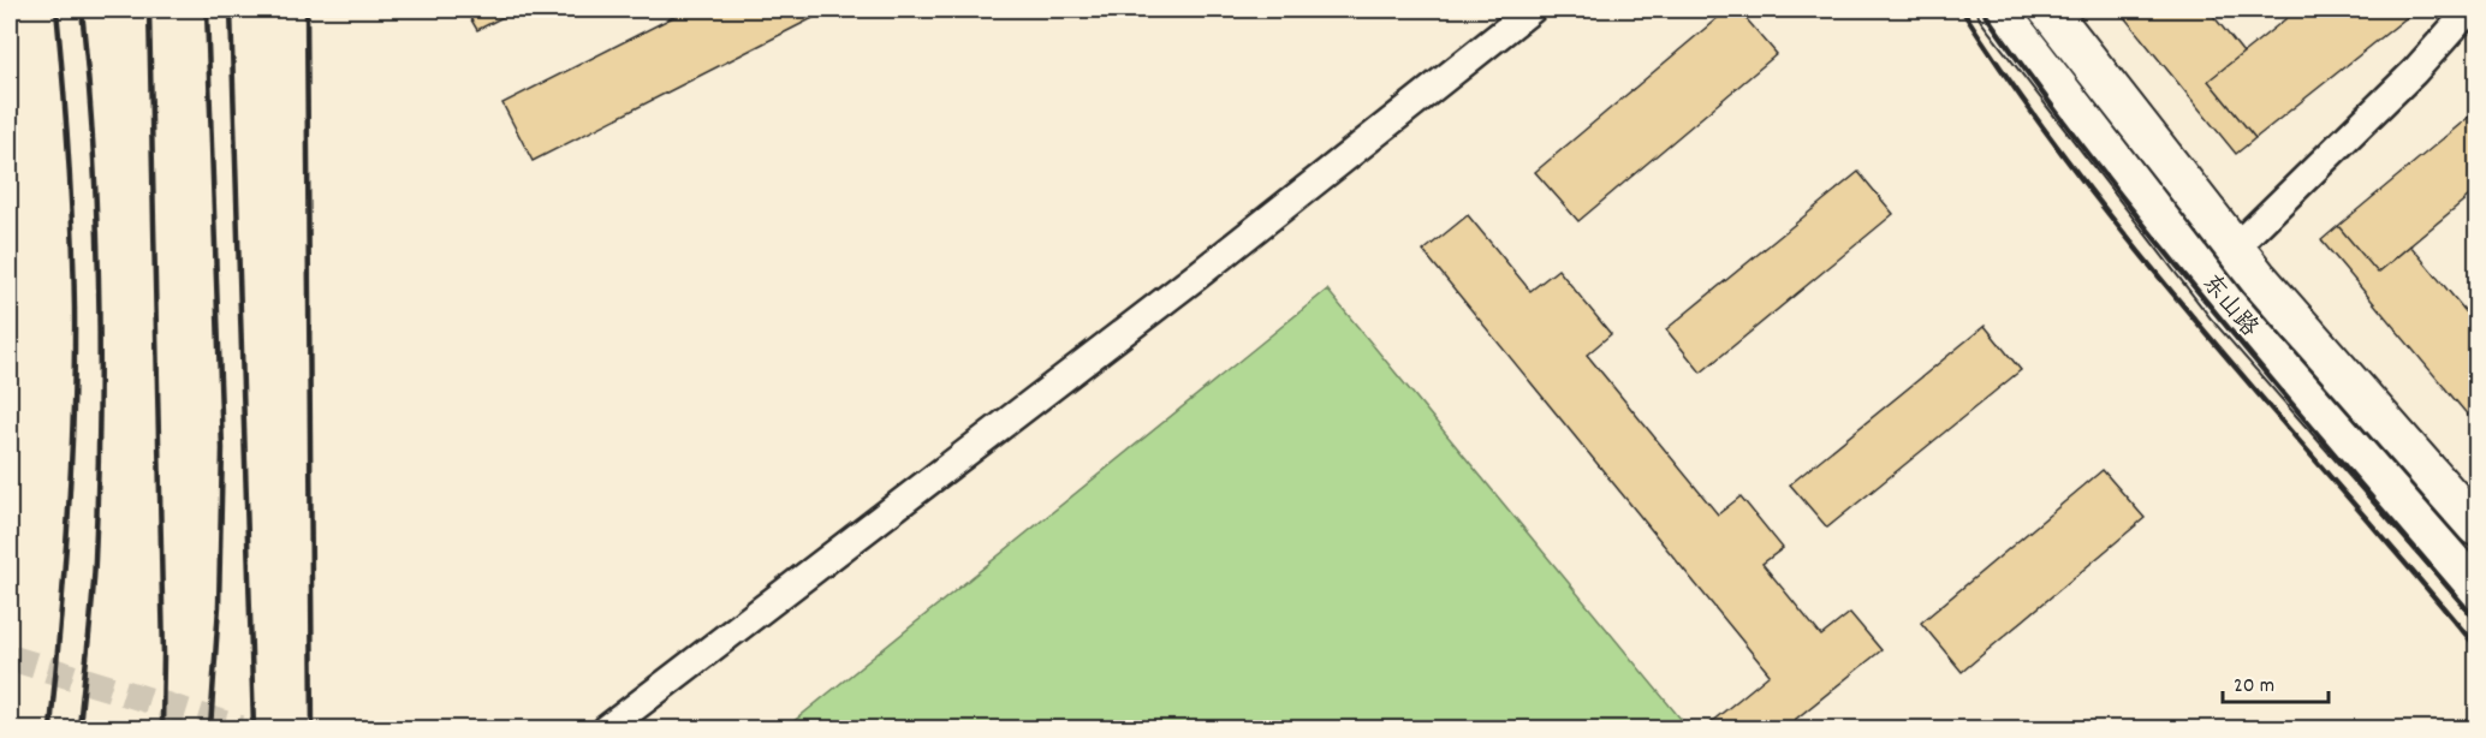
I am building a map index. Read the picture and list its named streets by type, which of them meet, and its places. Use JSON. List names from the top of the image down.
{
  "streets": {
    "main road": ["东山路"]
  },
  "scale_bar": "20 m"
}
